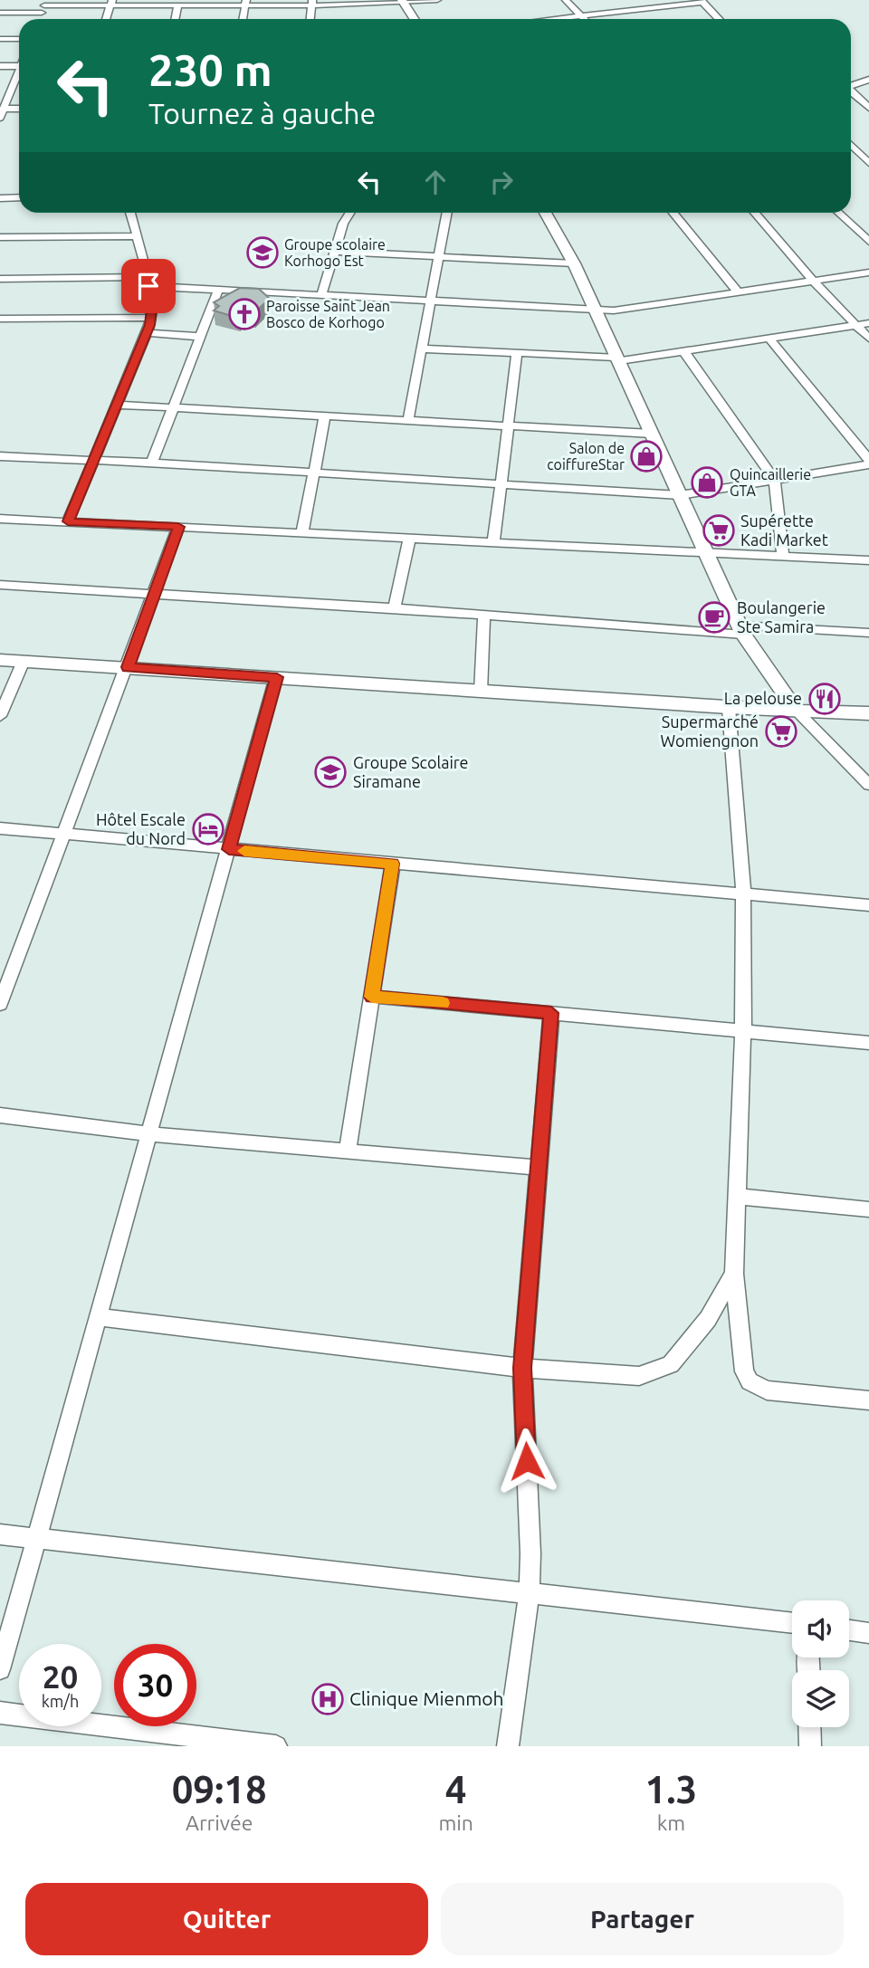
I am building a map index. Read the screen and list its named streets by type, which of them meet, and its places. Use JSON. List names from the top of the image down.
{
  "places": {
    "school or university": ["Groupe scolaire Korhogo Est", "Groupe Scolaire Siramane"],
    "church": ["Paroisse Saint Jean Bosco de Korhogo"],
    "shop": ["Salon de coiffureStar", "Quincaillerie GTA"],
    "supermarket": ["Supérette Kadi Market", "Supermarché Womiengnon"],
    "cafe": ["Boulangerie Ste Samira"],
    "restaurant": ["La pelouse"],
    "hotel": ["Hôtel Escale du Nord"],
    "hospital": ["Clinique Mienmoh"]
  },
  "page": {
    "turn": ["230 m", "Tournez à gauche"],
    "speed": "20 km/h",
    "limit": "30",
    "eta": [
      "09:18",
      "Arrivée",
      "4",
      "min",
      "1.3",
      "km"
    ],
    "buttons": ["Quitter", "Partager"]
  }
}
